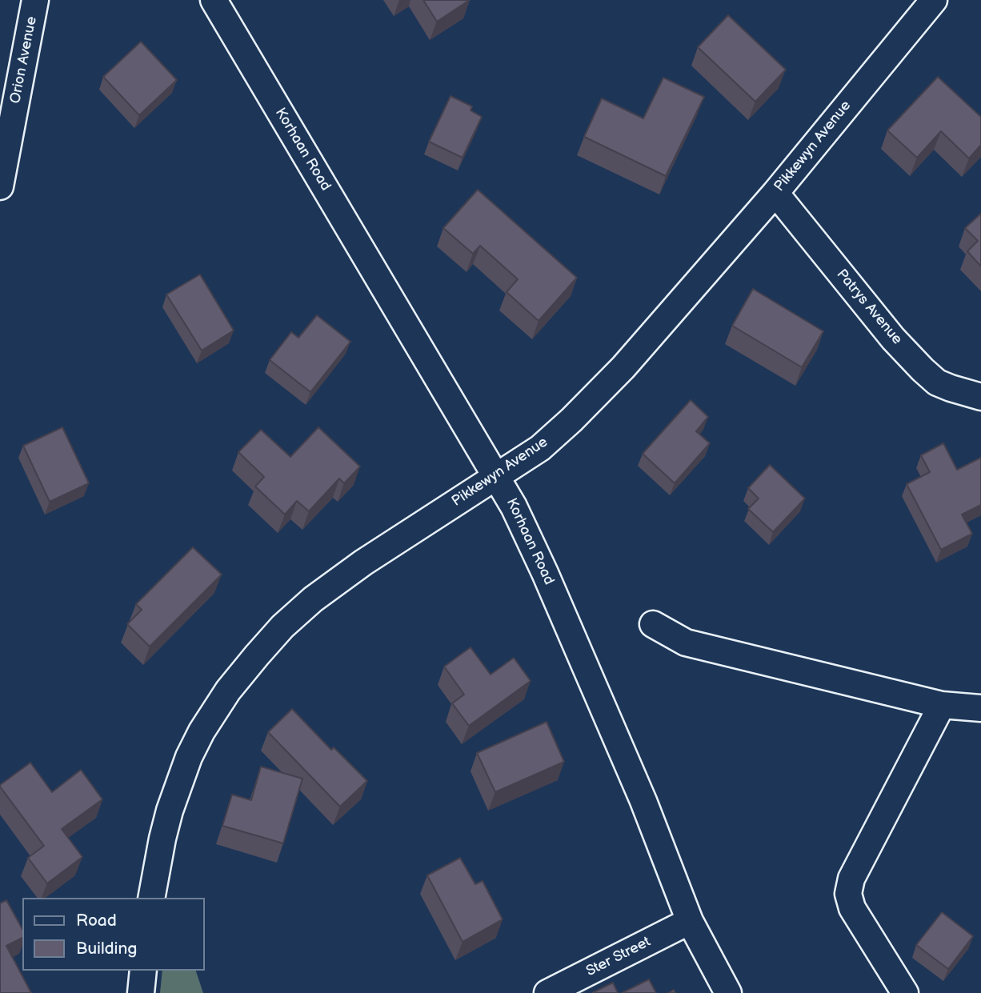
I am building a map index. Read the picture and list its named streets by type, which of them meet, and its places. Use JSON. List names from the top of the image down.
{
  "streets": {
    "street": [
      "Orion Avenue",
      "Pikkewyn Avenue",
      "Korhaan Road",
      "Patrys Avenue",
      "Ster Street"
    ]
  },
  "crossings": [
    ["Pikkewyn Avenue", "Korhaan Road"],
    ["Pikkewyn Avenue", "Patrys Avenue"],
    ["Korhaan Road", "Ster Street"]
  ],
  "legend": ["Road", "Building"]
}
